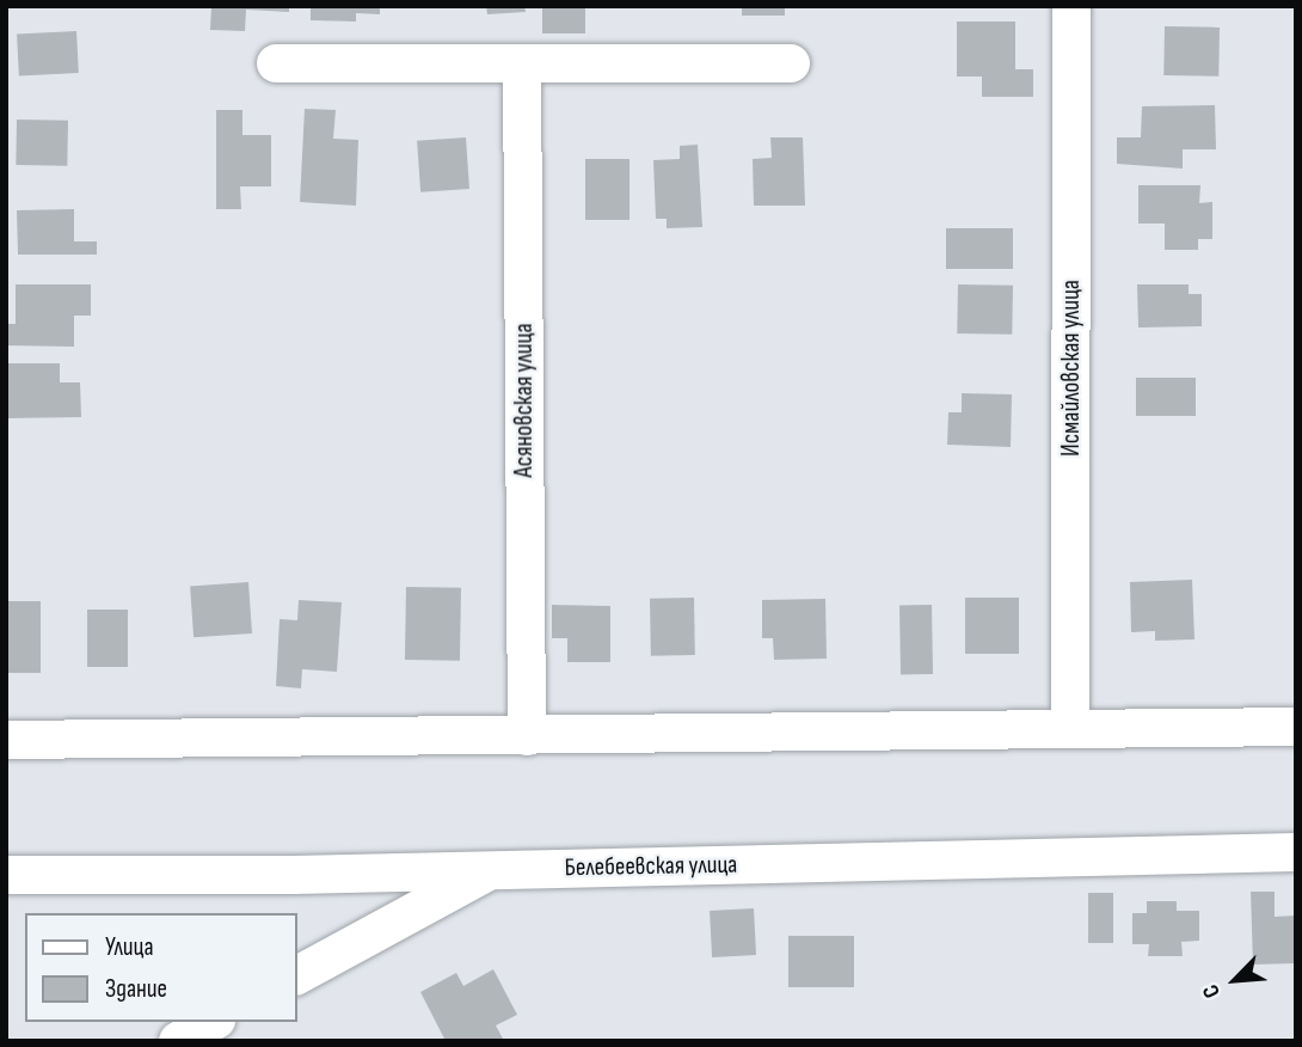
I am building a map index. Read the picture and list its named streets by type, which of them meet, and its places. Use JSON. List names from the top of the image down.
{
  "streets": {
    "street": ["Исмайловская улица", "Асяновская улица", "Белебеевская улица"]
  },
  "legend": ["Улица", "Здание"],
  "north": "bottom left"
}
